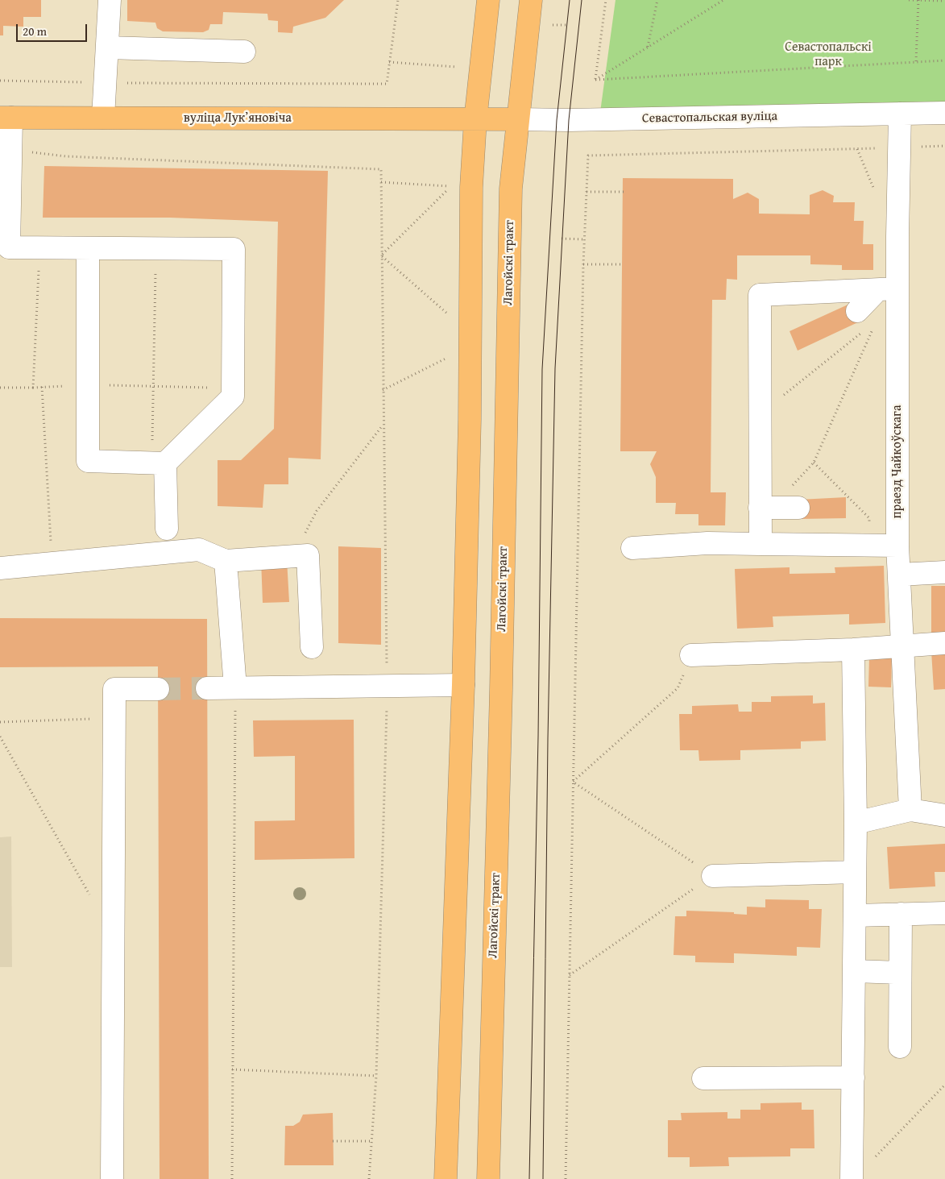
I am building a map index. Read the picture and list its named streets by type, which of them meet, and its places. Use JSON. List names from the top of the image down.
{
  "streets": {
    "main road": ["Севастопальская вуліца", "вуліца Лукʼяновіча", "Лагойскі тракт"],
    "street": ["праезд Чайкоўскага"]
  },
  "crossings": [
    ["Севастопальская вуліца", "вуліца Лукʼяновіча"],
    ["Севастопальская вуліца", "Лагойскі тракт"],
    ["Севастопальская вуліца", "праезд Чайкоўскага"]
  ],
  "parks": ["Севастопальскі парк"],
  "scale_bar": "20 m"
}
